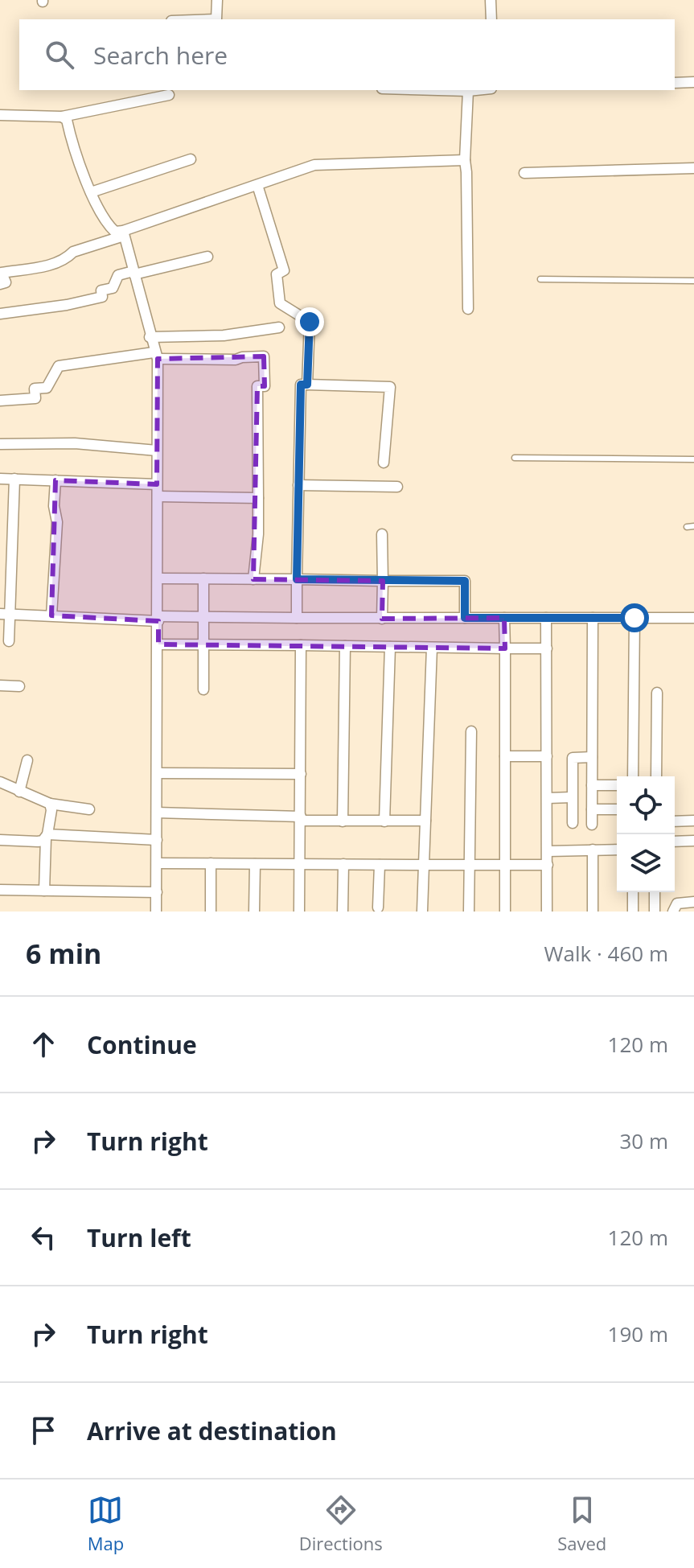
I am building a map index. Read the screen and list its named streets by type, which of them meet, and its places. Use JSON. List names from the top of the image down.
{
  "page": {
    "search": "Search here",
    "heading": ["6 min", "Walk · 460 m"],
    "list": [
      ["Continue", "120 m"],
      ["Turn right", "30 m"],
      ["Turn left", "120 m"],
      ["Turn right", "190 m"],
      "Arrive at destination"
    ],
    "nav": ["Map", "Directions", "Saved"]
  }
}
